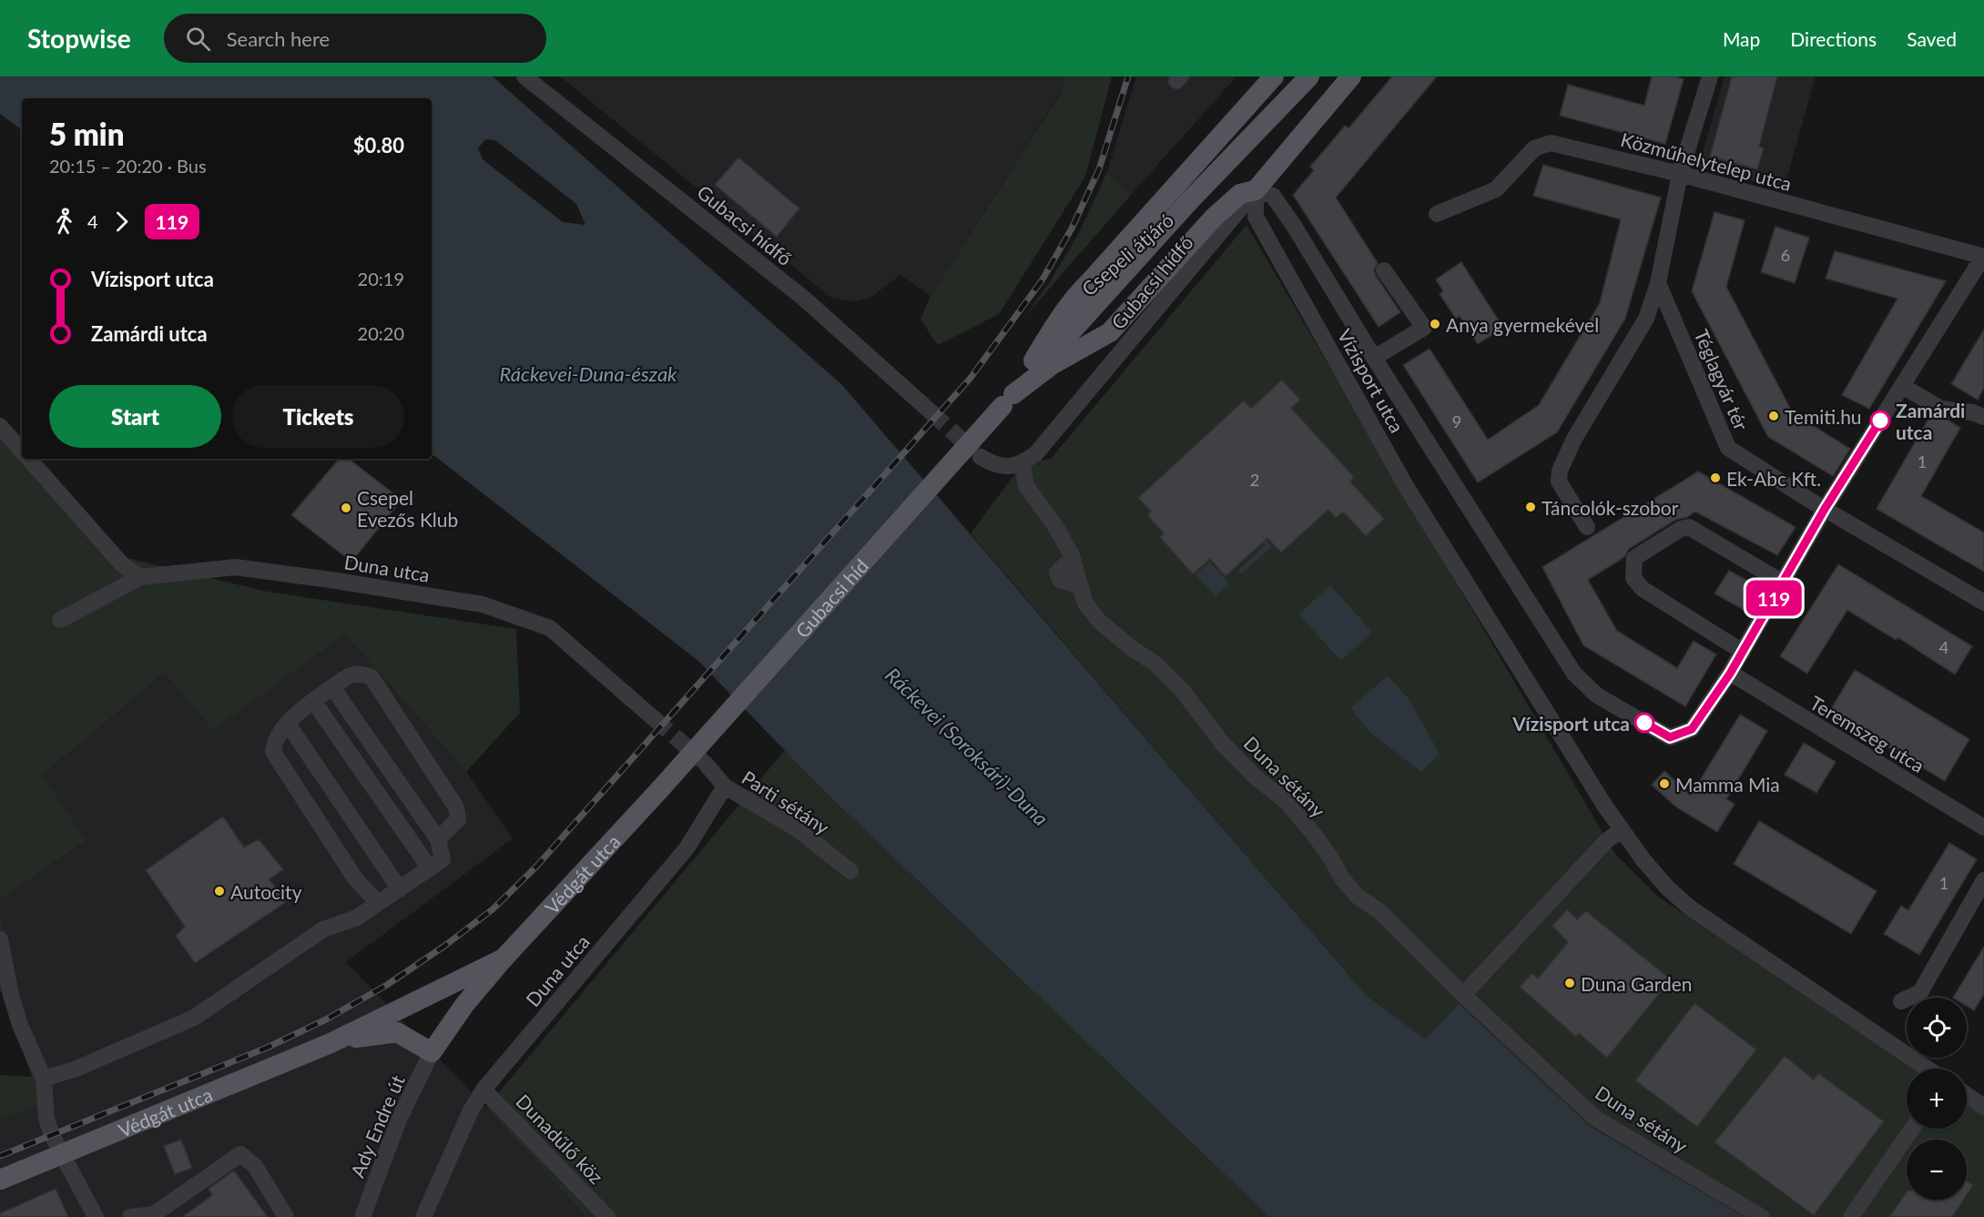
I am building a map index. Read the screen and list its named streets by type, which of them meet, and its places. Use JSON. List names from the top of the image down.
{
  "streets": {
    "main road": ["Csepeli átjáró", "Gubacsi híd", "Védgát utca"],
    "street": [
      "Közműhelytelep utca",
      "Gubacsi hídfő",
      "Téglagyár tér",
      "Vízisport utca",
      "Duna utca",
      "Teremszeg utca",
      "Duna sétány",
      "Parti sétány",
      "Ady Endre út",
      "Dunadűlő köz"
    ]
  },
  "crossings": [
    ["Gubacsi hídfő", "Vízisport utca"],
    ["Gubacsi hídfő", "Duna sétány"],
    ["Csepeli átjáró", "Gubacsi híd"],
    ["Vízisport utca", "Teremszeg utca"],
    ["Duna utca", "Parti sétány"],
    ["Duna utca", "Dunadűlő köz"],
    ["Gubacsi híd", "Védgát utca"],
    ["Védgát utca", "Ady Endre út"]
  ],
  "water": ["Ráckevei-Duna-észak", "Ráckevei (Soroksári)-Duna"],
  "places": [
    "Anya gyermekével",
    "Temiti.hu",
    "Zamárdi utca",
    "Ek-Abc Kft.",
    "Táncolók-szobor",
    "Csepel Evezős Klub",
    "Vízisport utca",
    "Mamma Mia",
    "Autocity",
    "Duna Garden"
  ],
  "lines": ["bus line 119"],
  "house_numbers": [
    "6",
    "9",
    "1",
    "2",
    "4",
    "1"
  ],
  "page": {
    "header": "Stopwise",
    "search": "Search here",
    "nav": ["Map", "Directions", "Saved"],
    "on_map": "119",
    "heading": ["5 min", "20:15 – 20:20 · Bus", "$0.80"],
    "legs": ["4", "119"],
    "list": [
      {
        "name": "Vízisport utca",
        "value": "20:19"
      },
      {
        "name": "Zamárdi utca",
        "value": "20:20"
      }
    ],
    "buttons": ["Start", "Tickets"],
    "map_buttons": ["+", "−"]
  }
}
